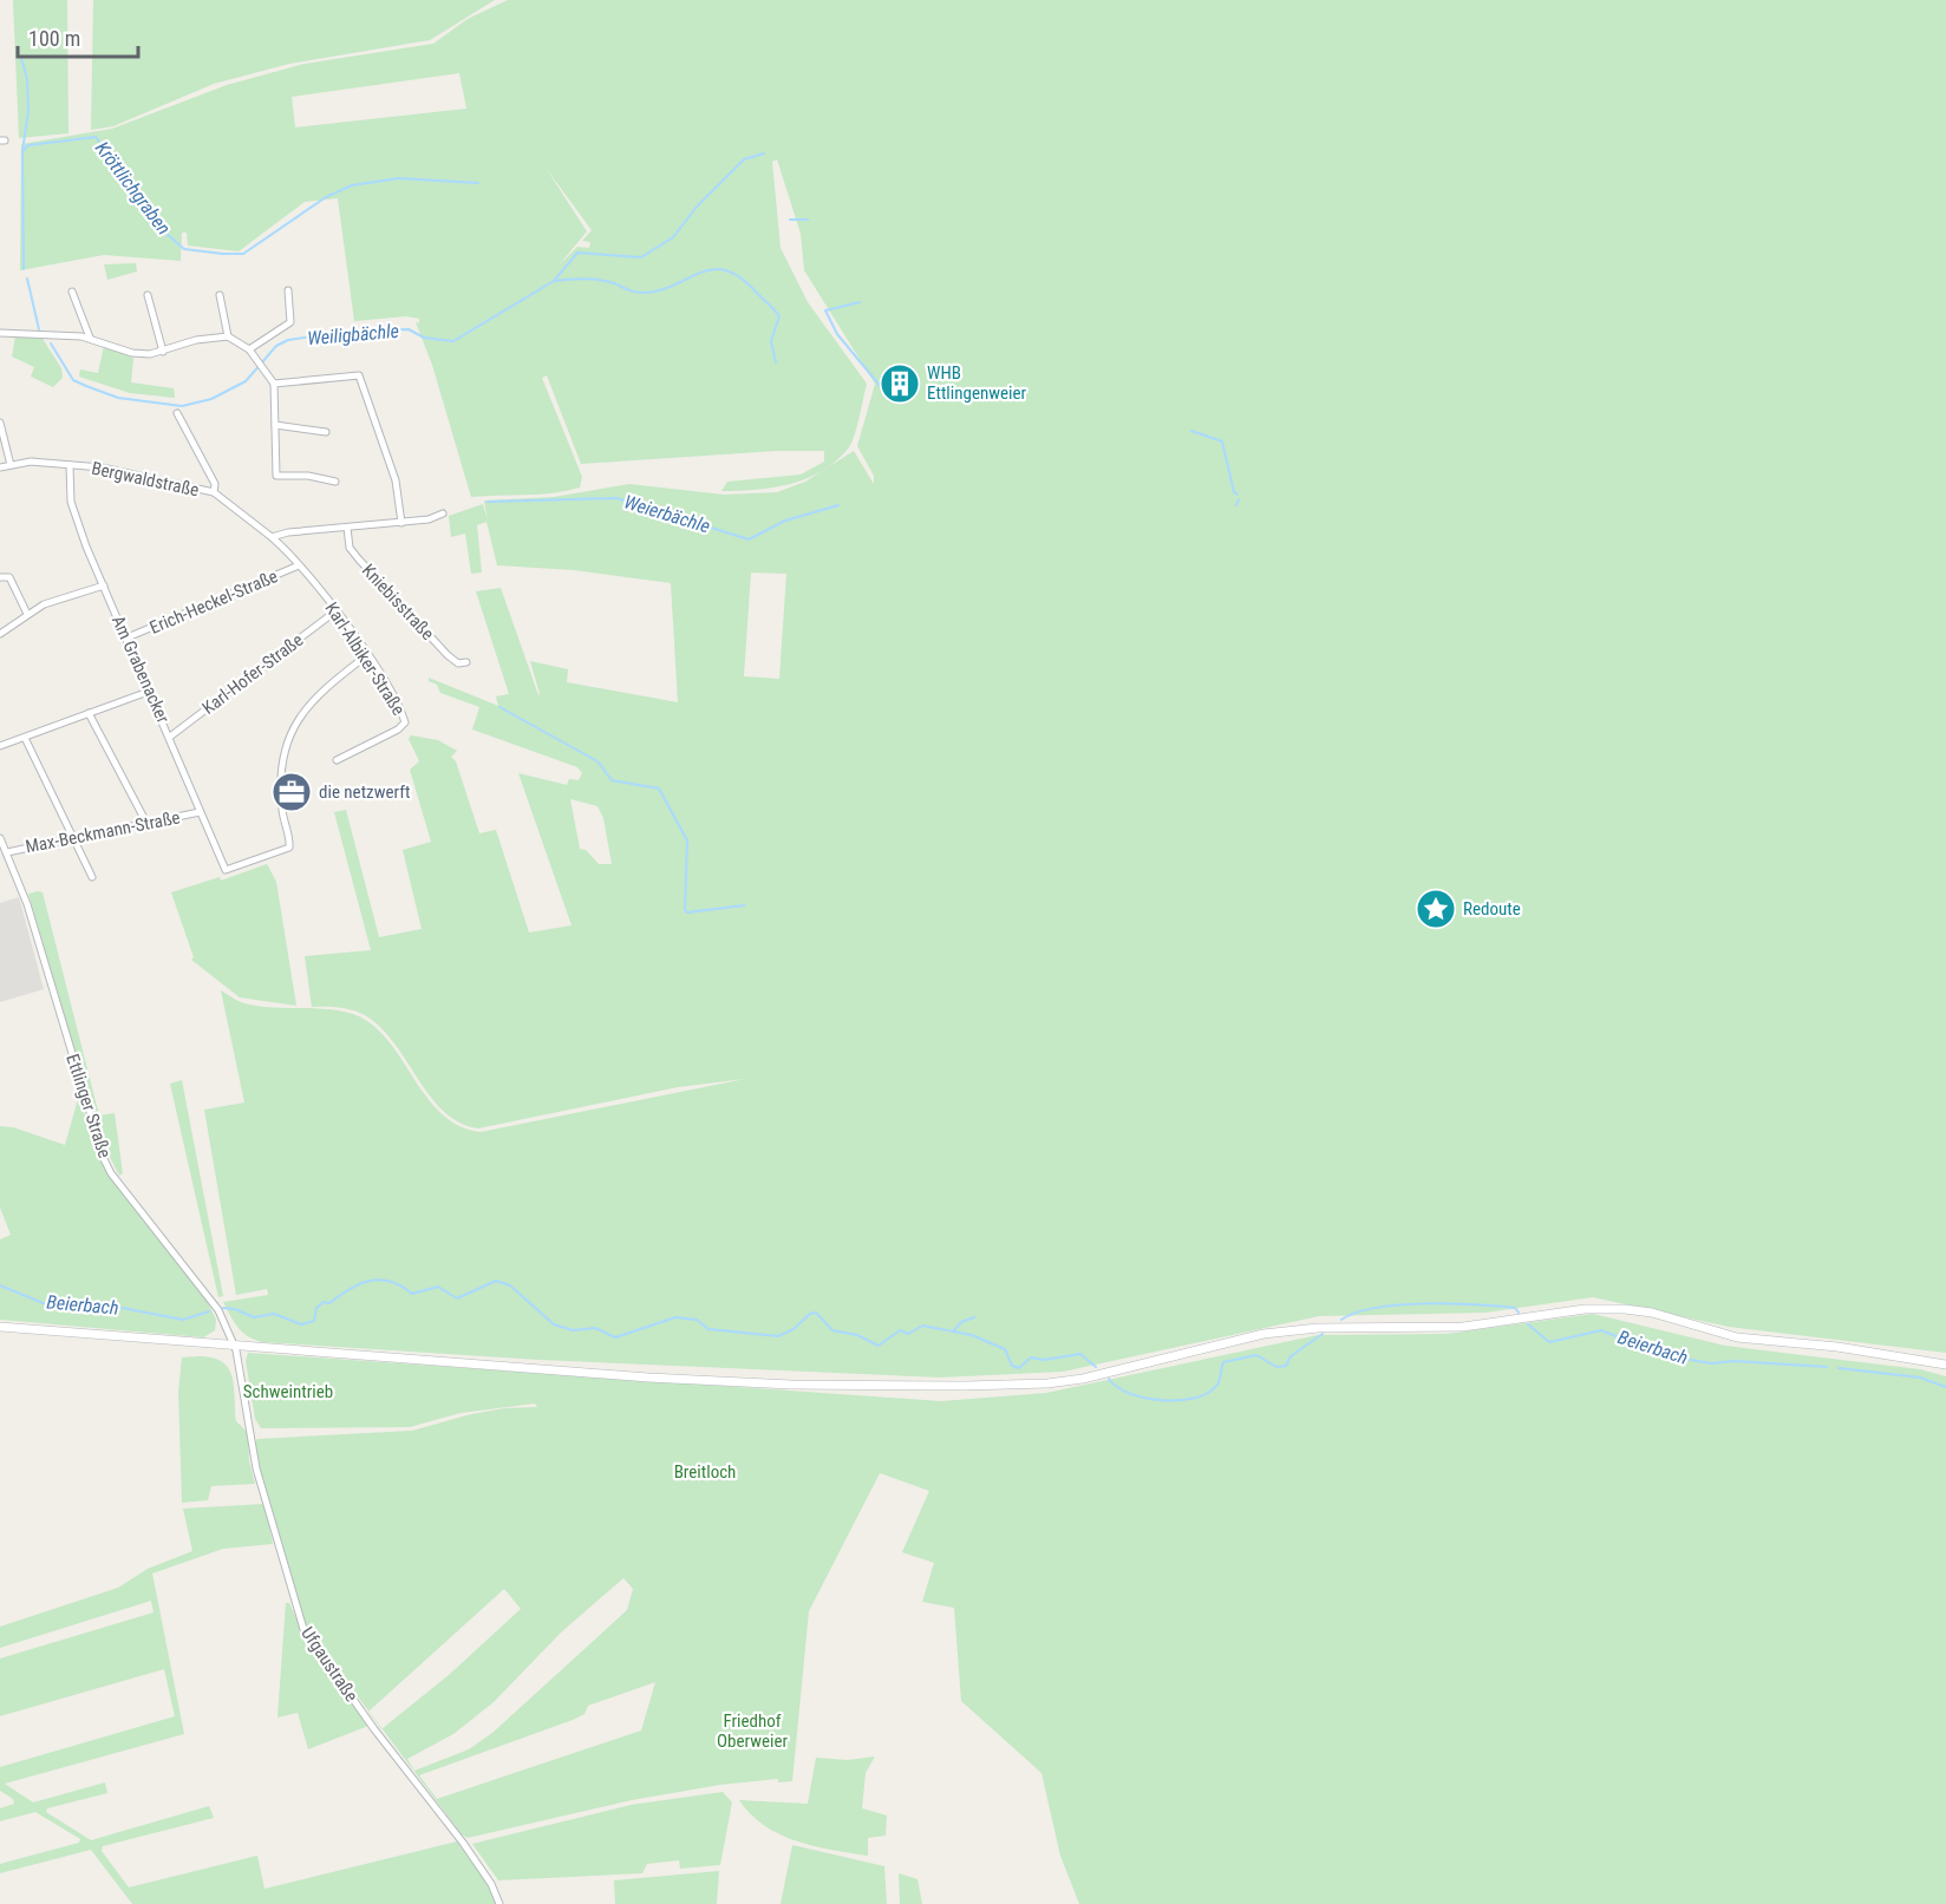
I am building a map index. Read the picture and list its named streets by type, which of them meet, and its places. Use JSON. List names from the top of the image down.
{
  "streets": {
    "street": [
      "Bergwaldstraße",
      "Erich-Heckel-Straße",
      "Kniebisstraße",
      "Karl-Albiker-Straße",
      "Am Grabenacker",
      "Karl-Hofer-Straße",
      "Max-Beckmann-Straße",
      "Ettlinger Straße",
      "Ufgaustraße"
    ]
  },
  "crossings": [
    ["Bergwaldstraße", "Karl-Albiker-Straße"],
    ["Bergwaldstraße", "Am Grabenacker"],
    ["Erich-Heckel-Straße", "Karl-Albiker-Straße"],
    ["Erich-Heckel-Straße", "Am Grabenacker"],
    ["Karl-Albiker-Straße", "Am Grabenacker"],
    ["Karl-Albiker-Straße", "Karl-Hofer-Straße"],
    ["Am Grabenacker", "Karl-Hofer-Straße"],
    ["Am Grabenacker", "Max-Beckmann-Straße"],
    ["Max-Beckmann-Straße", "Ettlinger Straße"],
    ["Ettlinger Straße", "Ufgaustraße"]
  ],
  "water": [
    "Kröttlichgraben",
    "Weiligbächle",
    "Weierbächle",
    "Beierbach"
  ],
  "parks": ["Schweintrieb", "Breitloch", "Friedhof Oberweier"],
  "places": {
    "building": ["WHB Ettlingenweier"],
    "office": ["die netzwerft"],
    "place": ["Redoute"]
  },
  "scale_bar": "100 m"
}
